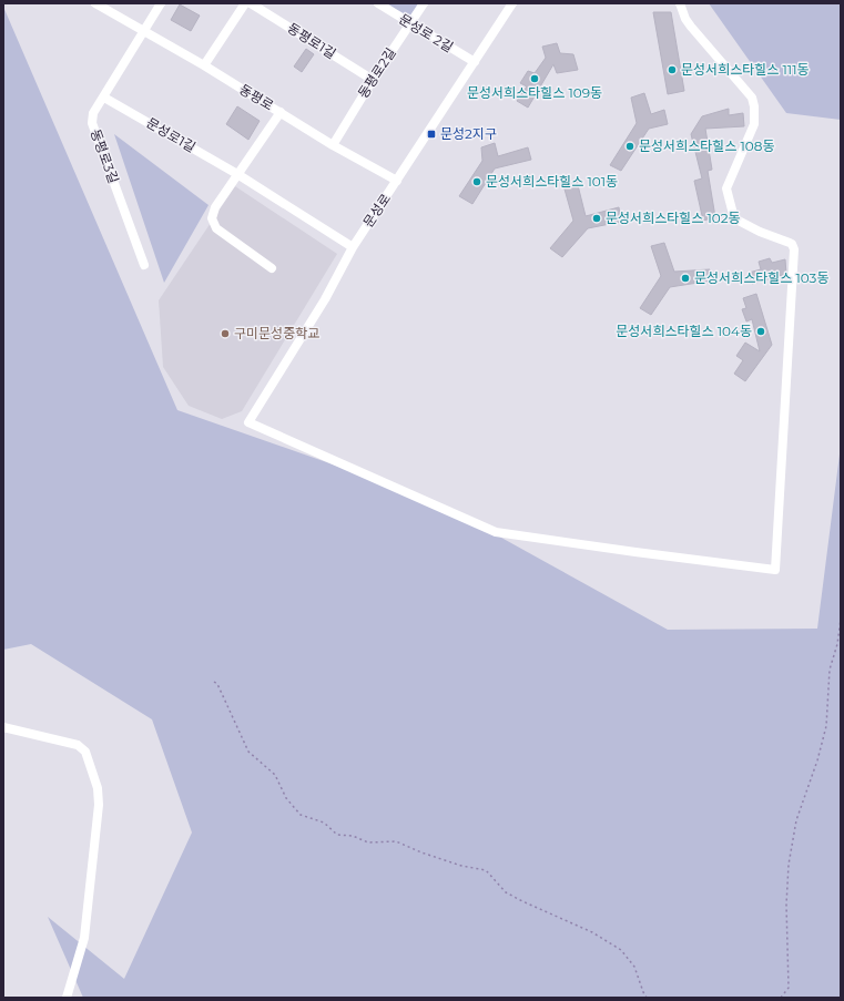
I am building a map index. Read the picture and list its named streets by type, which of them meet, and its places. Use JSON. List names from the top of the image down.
{
  "streets": {
    "street": [
      "문성로 2길",
      "동평로1길",
      "동평로2길",
      "동평로",
      "문성로1길",
      "동평로3길",
      "문성로"
    ]
  },
  "crossings": [
    ["문성로 2길", "동평로2길"],
    ["문성로 2길", "문성로"],
    ["동평로1길", "동평로2길"],
    ["동평로2길", "동평로"],
    ["동평로", "동평로3길"],
    ["동평로", "문성로"],
    ["문성로1길", "동평로3길"],
    ["문성로1길", "문성로"]
  ],
  "places": {
    "other": [
      "문성서희스타힐스 111동",
      "문성서희스타힐스 109동",
      "문성서희스타힐스 108동",
      "문성서희스타힐스 101동",
      "문성서희스타힐스 102동",
      "문성서희스타힐스 103동",
      "문성서희스타힐스 104동",
      "구미문성중학교"
    ],
    "transit": ["문성2지구"]
  }
}
